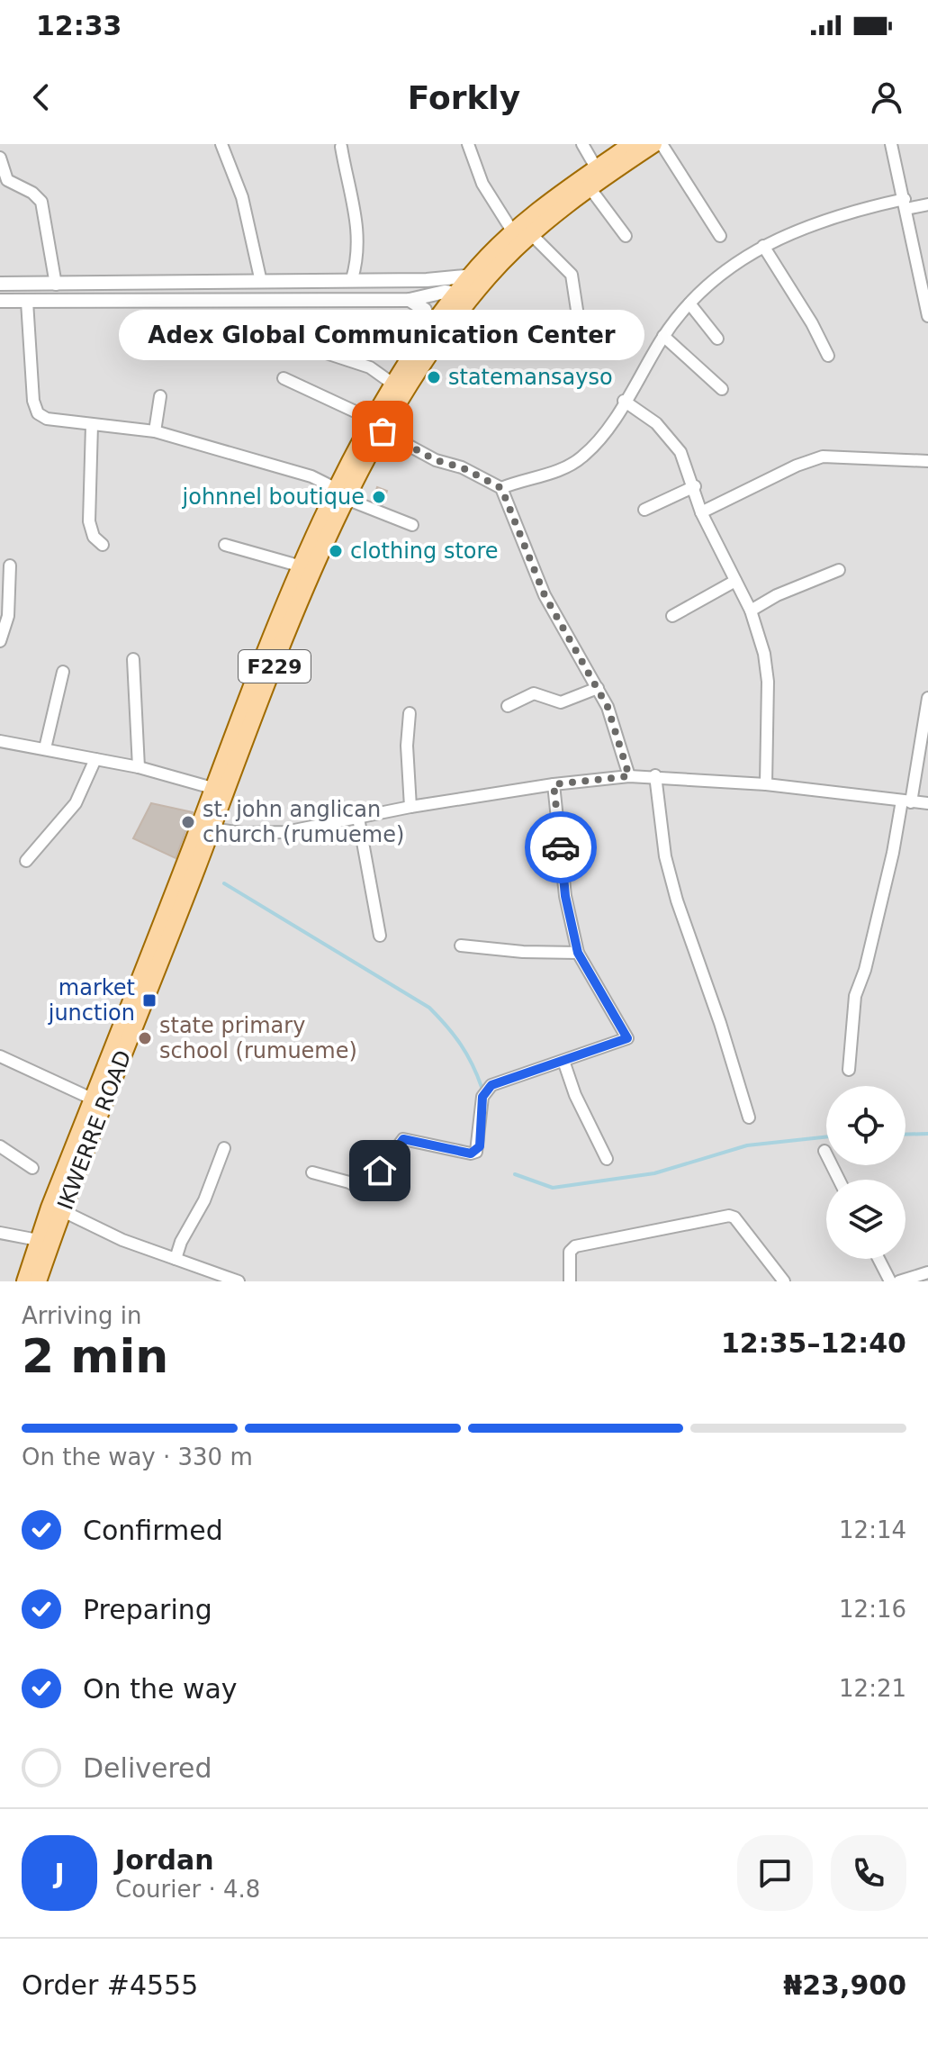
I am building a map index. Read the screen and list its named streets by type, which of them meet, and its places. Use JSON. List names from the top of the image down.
{
  "streets": {
    "main road": ["F229", "IKWERRE ROAD"]
  },
  "places": {
    "other": [
      "statemansayso",
      "Adex Global Communication Center",
      "johnnel boutique",
      "clothing store",
      "st. john anglican church (rumueme)",
      "state primary school (rumueme)"
    ],
    "transit": ["market junction"]
  },
  "page": {
    "status": "12:33",
    "header": "Forkly",
    "bubble": "Adex Global Communication Center",
    "heading": ["2 min", "Arriving in", "12:35–12:40"],
    "panel": [
      "Jordan",
      "Courier · 4.8",
      "Order #4555",
      "₦23,900"
    ],
    "bar": "On the way · 330 m",
    "list": [
      ["Confirmed", "12:14"],
      ["Preparing", "12:16"],
      ["On the way", "12:21"],
      "Delivered"
    ],
    "round": "J"
  }
}
